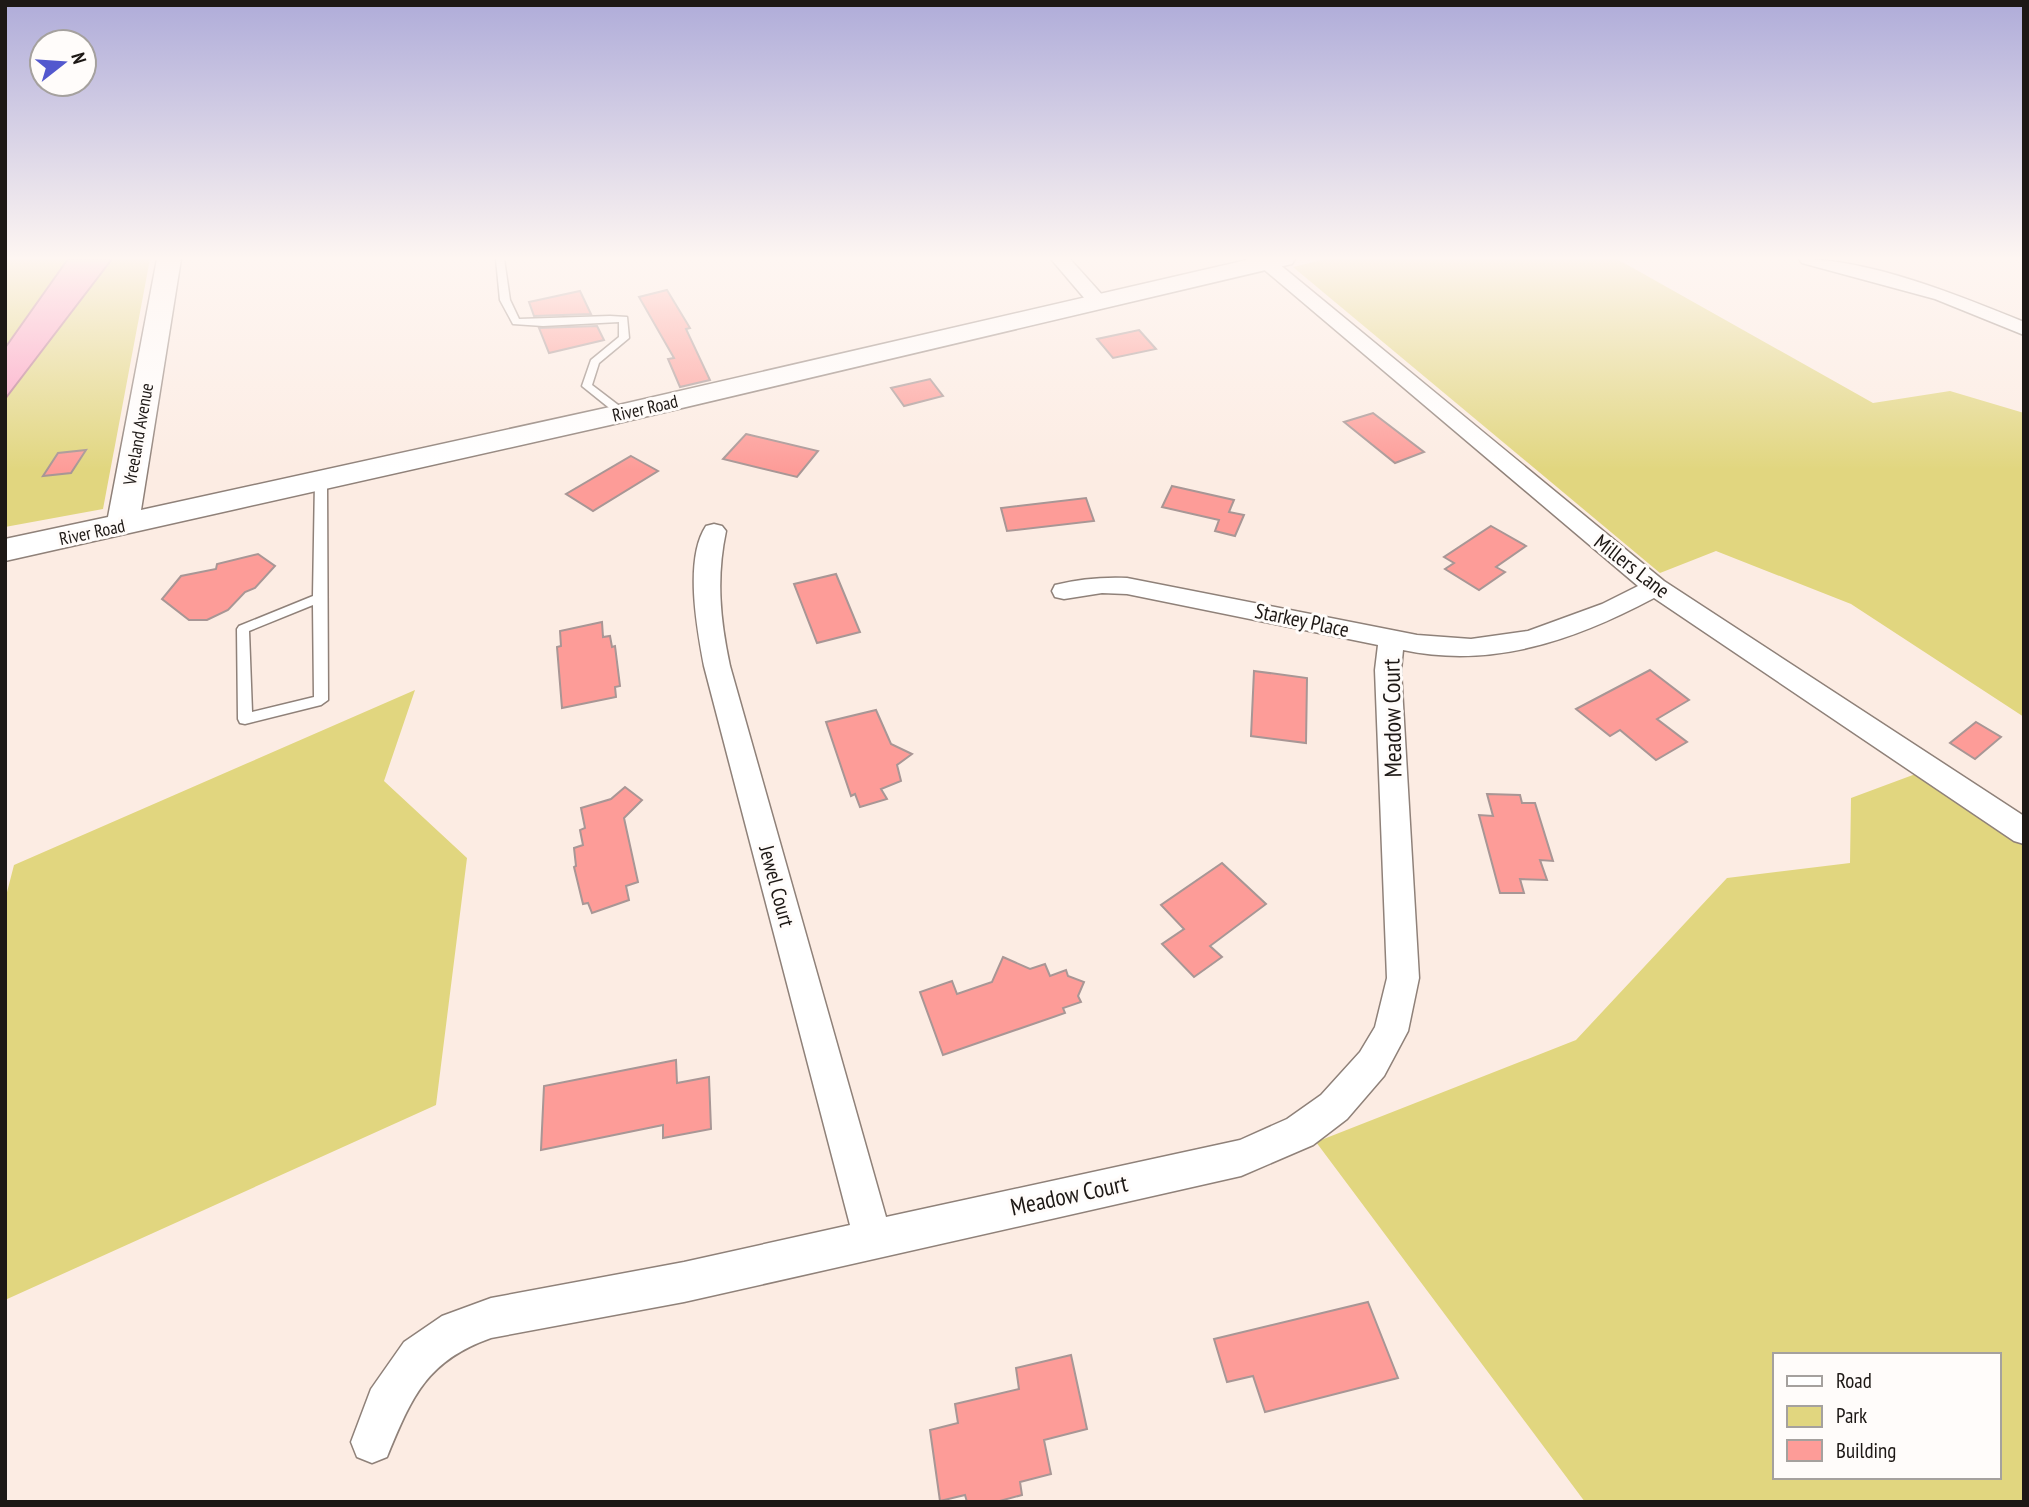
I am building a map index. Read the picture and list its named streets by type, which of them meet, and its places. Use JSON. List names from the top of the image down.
{
  "streets": {
    "street": [
      "River Road",
      "Vreeland Avenue",
      "Millers Lane",
      "Starkey Place",
      "Meadow Court",
      "Jewel Court"
    ]
  },
  "crossings": [
    ["River Road", "Vreeland Avenue"],
    ["Millers Lane", "Starkey Place"],
    ["Starkey Place", "Meadow Court"],
    ["Meadow Court", "Jewel Court"]
  ],
  "legend": ["Road", "Park", "Building"],
  "north": "right"
}
